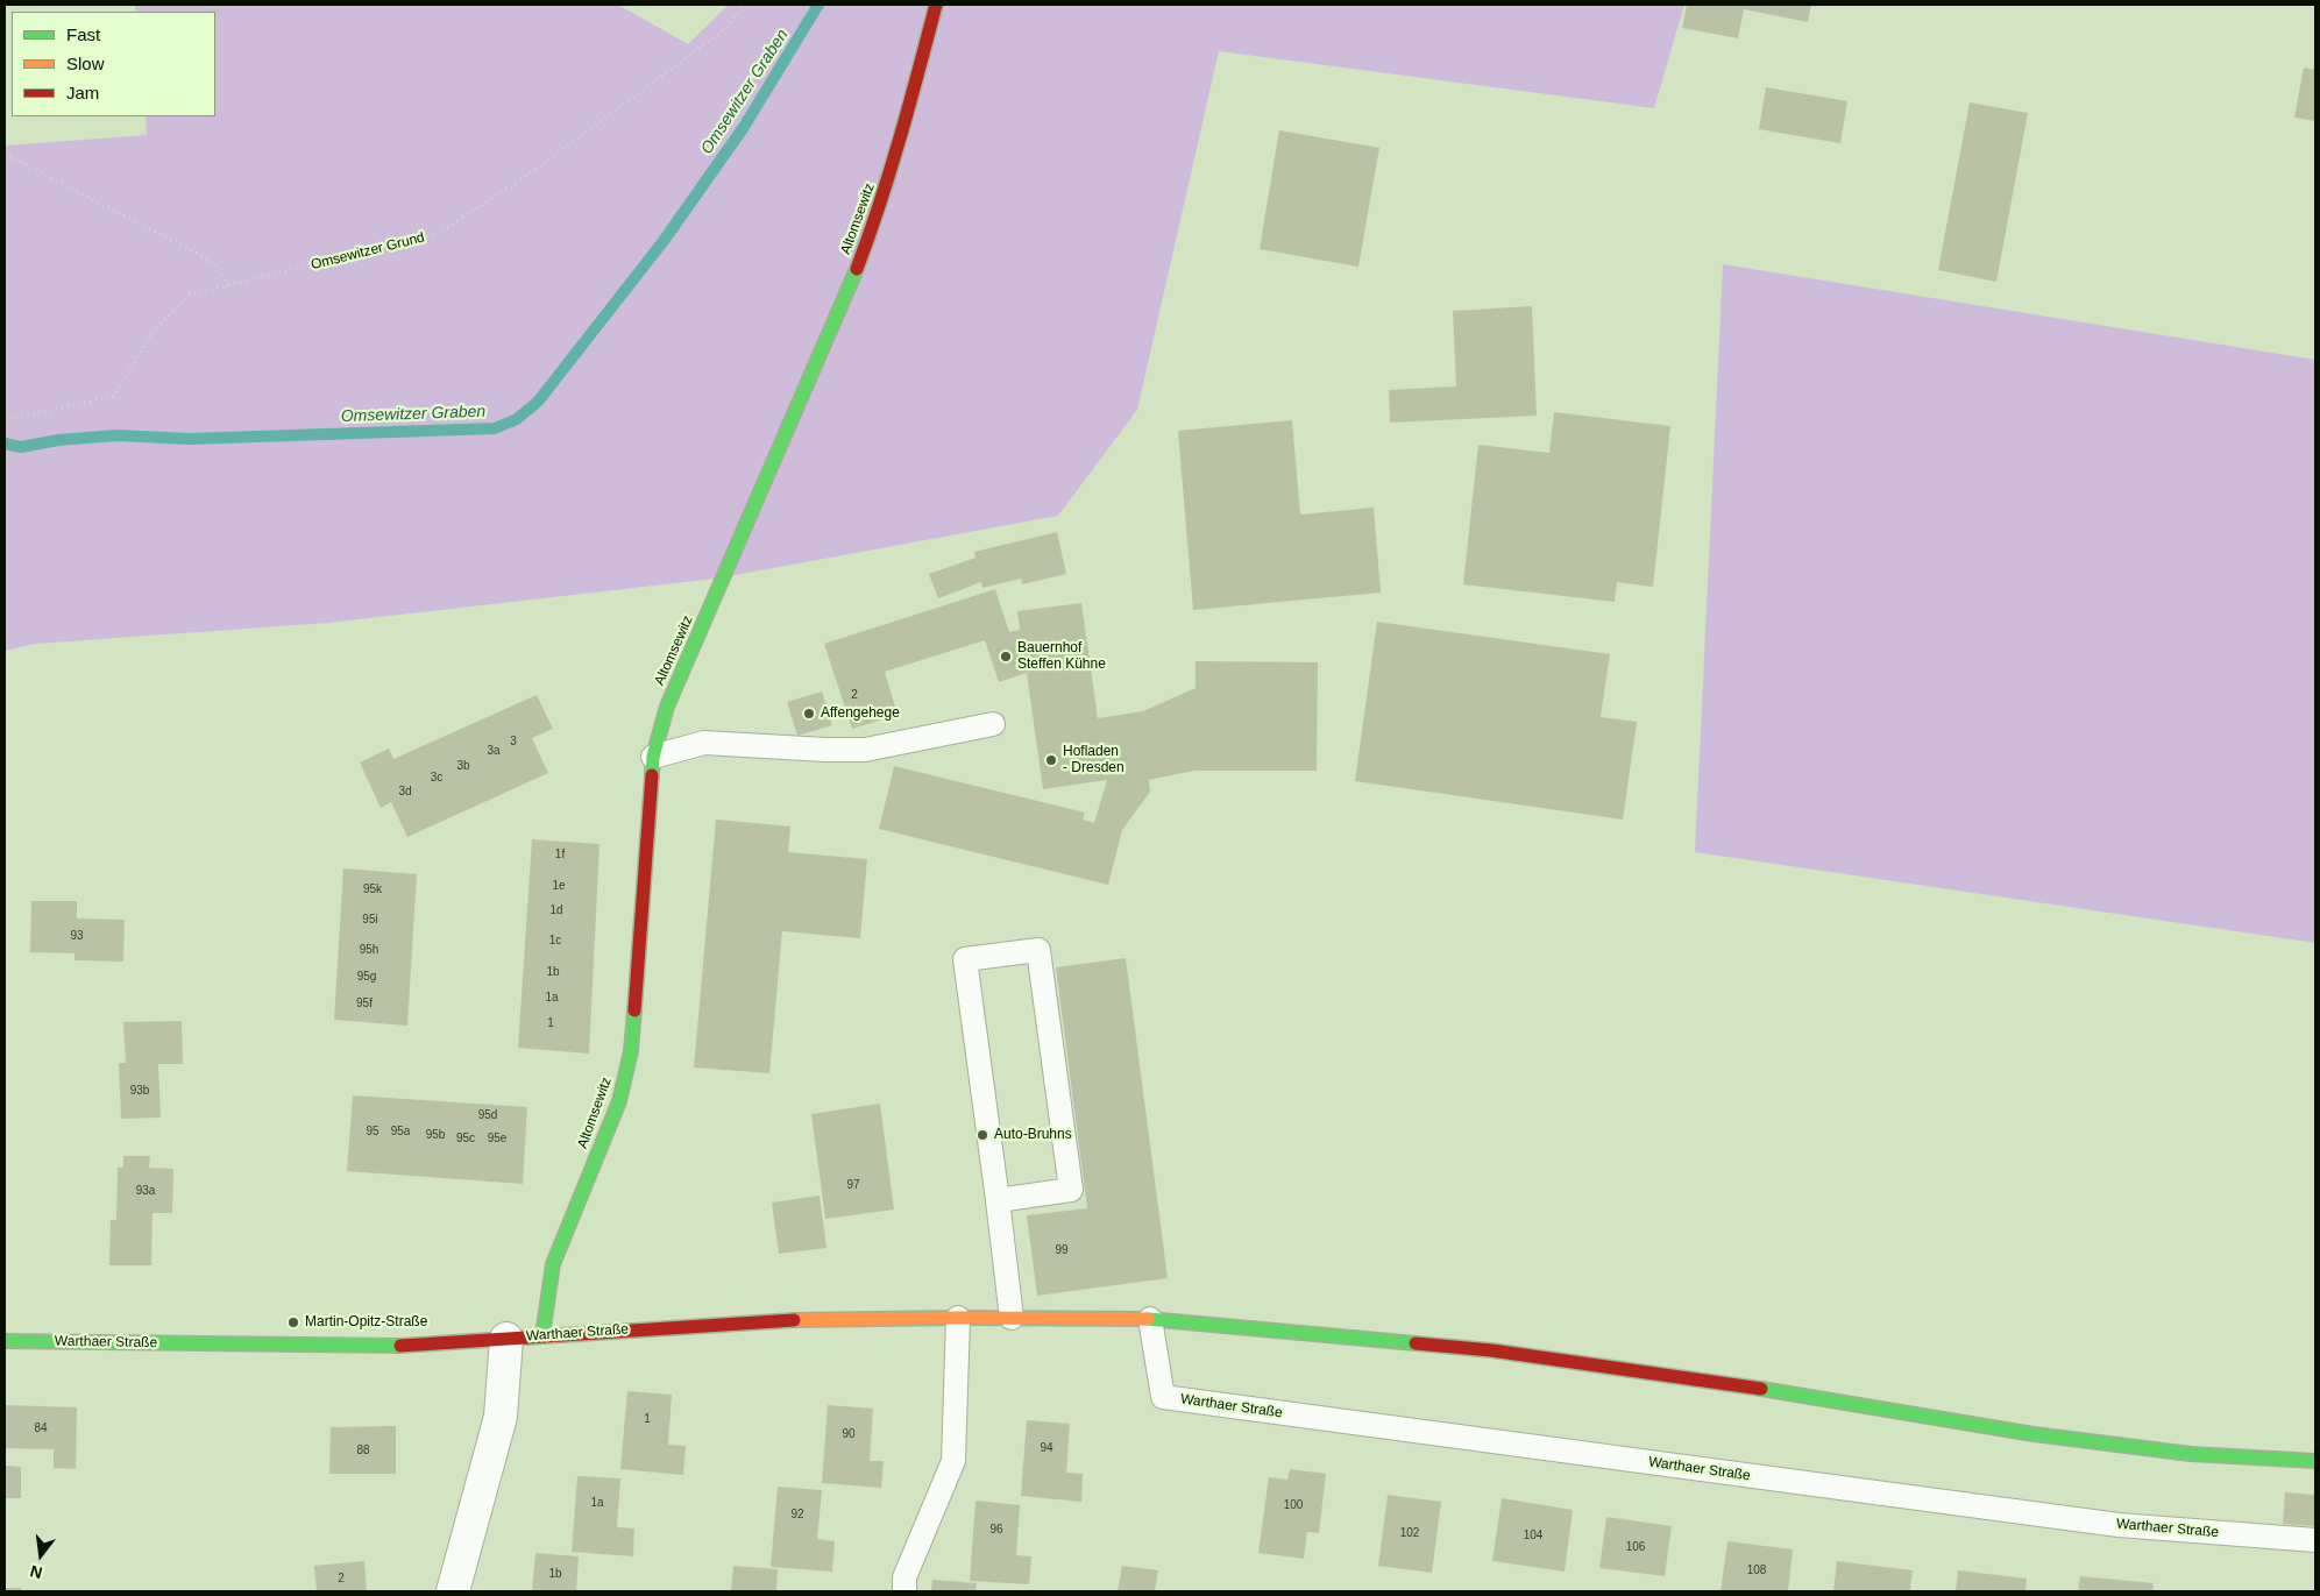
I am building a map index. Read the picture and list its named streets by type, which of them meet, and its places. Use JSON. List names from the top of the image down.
{
  "streets": {
    "street": ["Altomsewitz", "Warthaer Straße"],
    "path": ["Omsewitzer Grund"]
  },
  "crossings": [
    ["Altomsewitz", "Warthaer Straße"]
  ],
  "water": ["Omsewitzer Graben"],
  "places": [
    "Bauernhof Steffen Kühne",
    "Affengehege",
    "Hofladen - Dresden",
    "Auto-Bruhns",
    "Martin-Opitz-Straße"
  ],
  "house_numbers": [
    "2",
    "3",
    "3a",
    "3b",
    "3c",
    "3d",
    "1f",
    "1e",
    "95k",
    "1d",
    "95i",
    "93",
    "1c",
    "95h",
    "1b",
    "95g",
    "1a",
    "95f",
    "1",
    "93b",
    "95d",
    "95",
    "95a",
    "95b",
    "95c",
    "95e",
    "97",
    "93a",
    "99",
    "1",
    "84",
    "90",
    "94",
    "88",
    "1a",
    "100",
    "92",
    "96",
    "102",
    "104",
    "106",
    "108",
    "1b",
    "2"
  ],
  "legend": ["Fast", "Slow", "Jam"],
  "north": "bottom"
}
